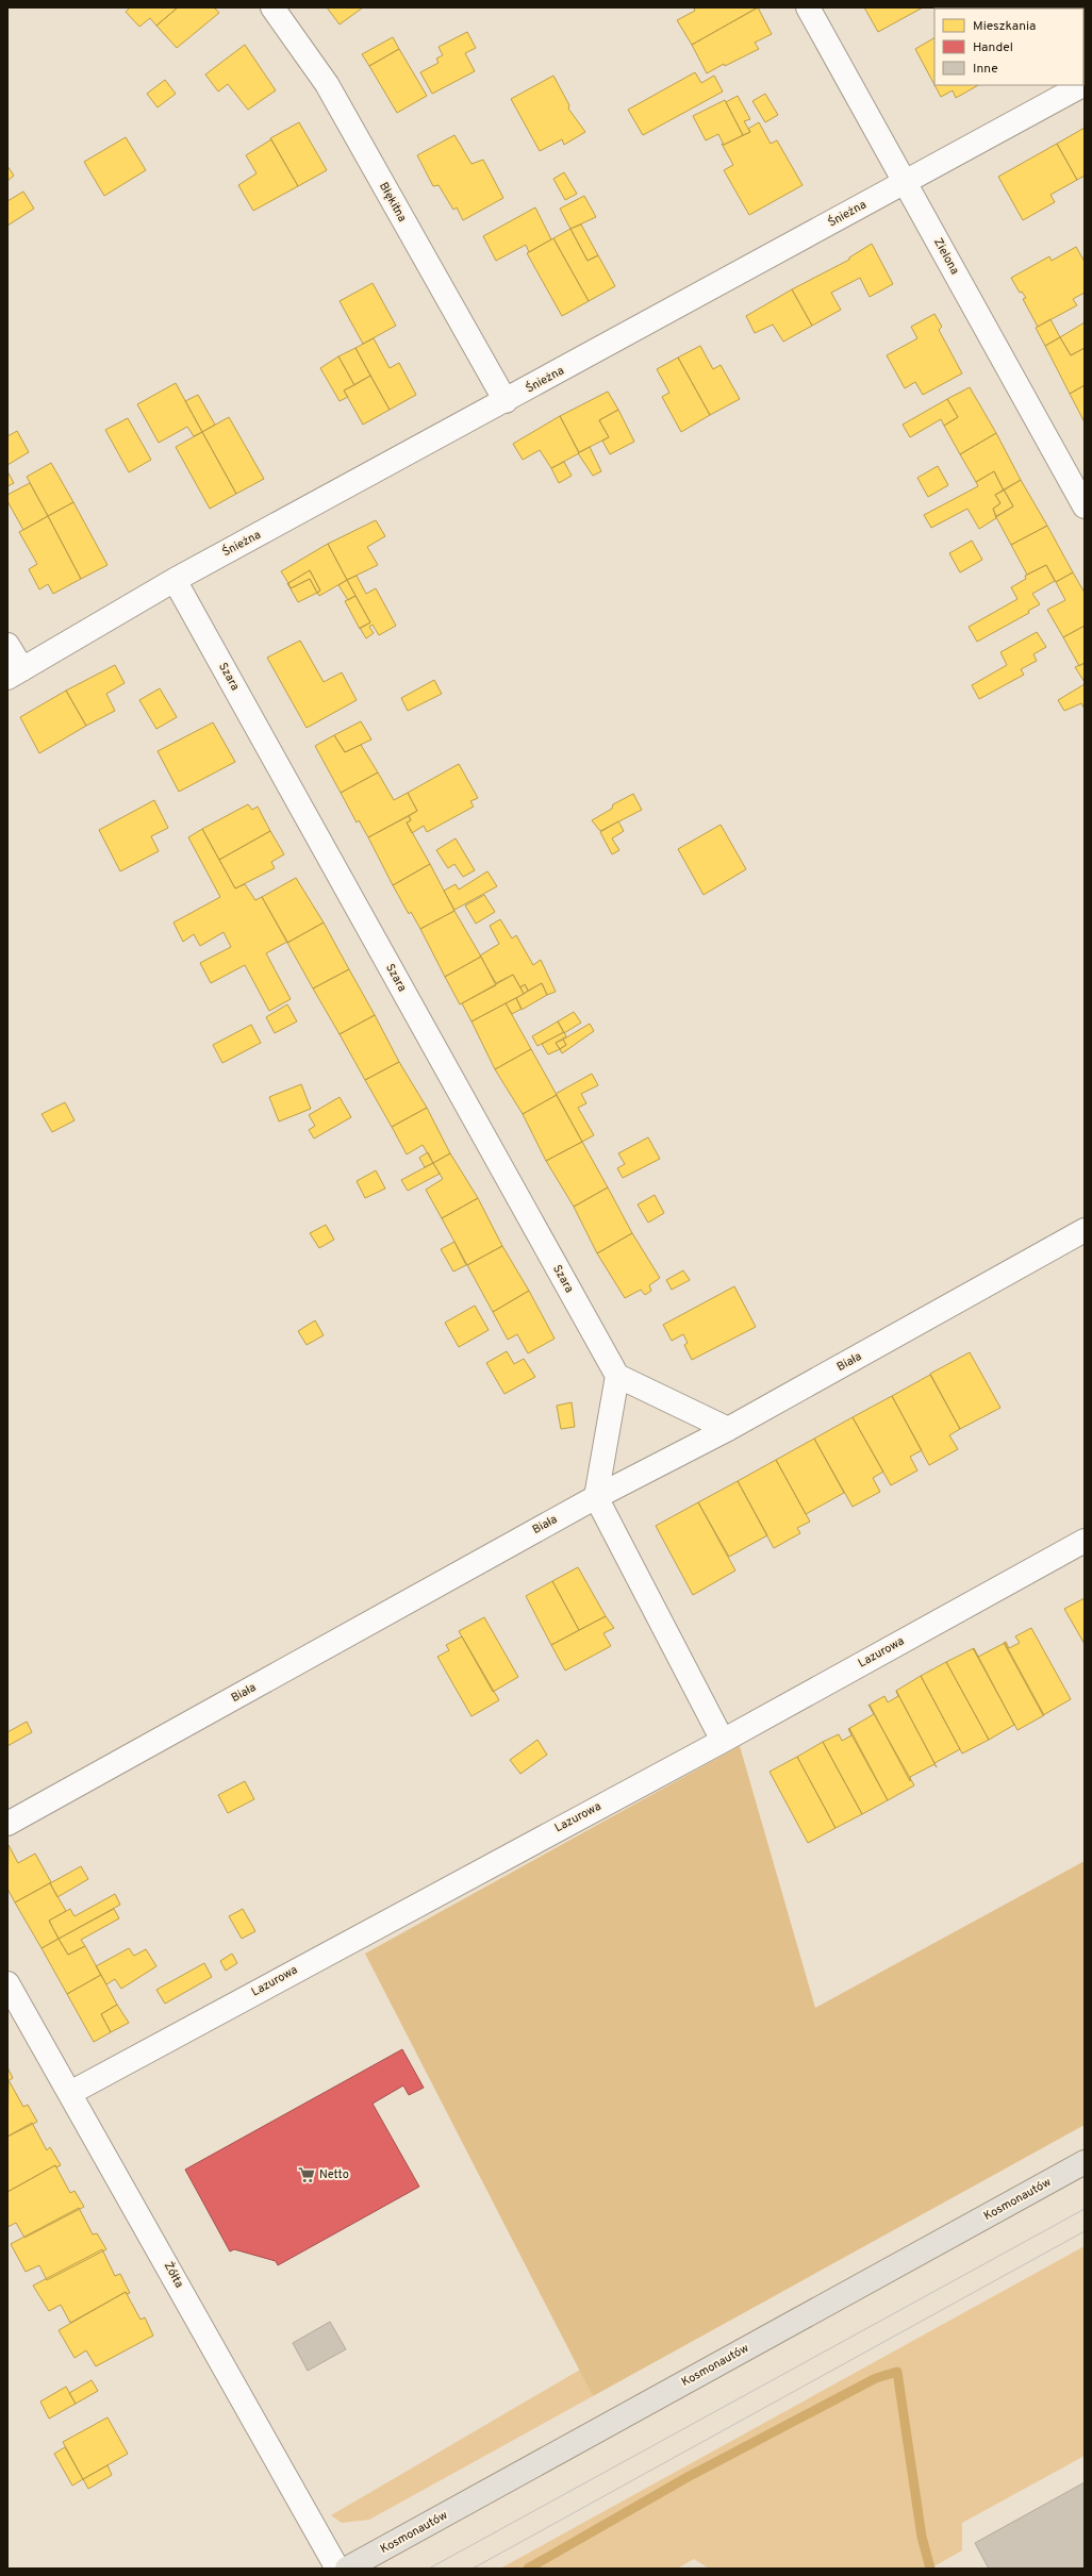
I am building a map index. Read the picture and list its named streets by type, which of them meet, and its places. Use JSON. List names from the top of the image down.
{
  "streets": {
    "main road": ["Kosmonautów"],
    "street": [
      "Błękitna",
      "Śnieżna",
      "Zielona",
      "Szara",
      "Biała",
      "Lazurowa",
      "Żółta"
    ]
  },
  "crossings": [
    ["Błękitna", "Śnieżna"],
    ["Śnieżna", "Zielona"],
    ["Śnieżna", "Szara"],
    ["Lazurowa", "Żółta"]
  ],
  "places": {
    "supermarket": ["Netto"]
  },
  "legend": ["Mieszkania", "Handel", "Inne"]
}
